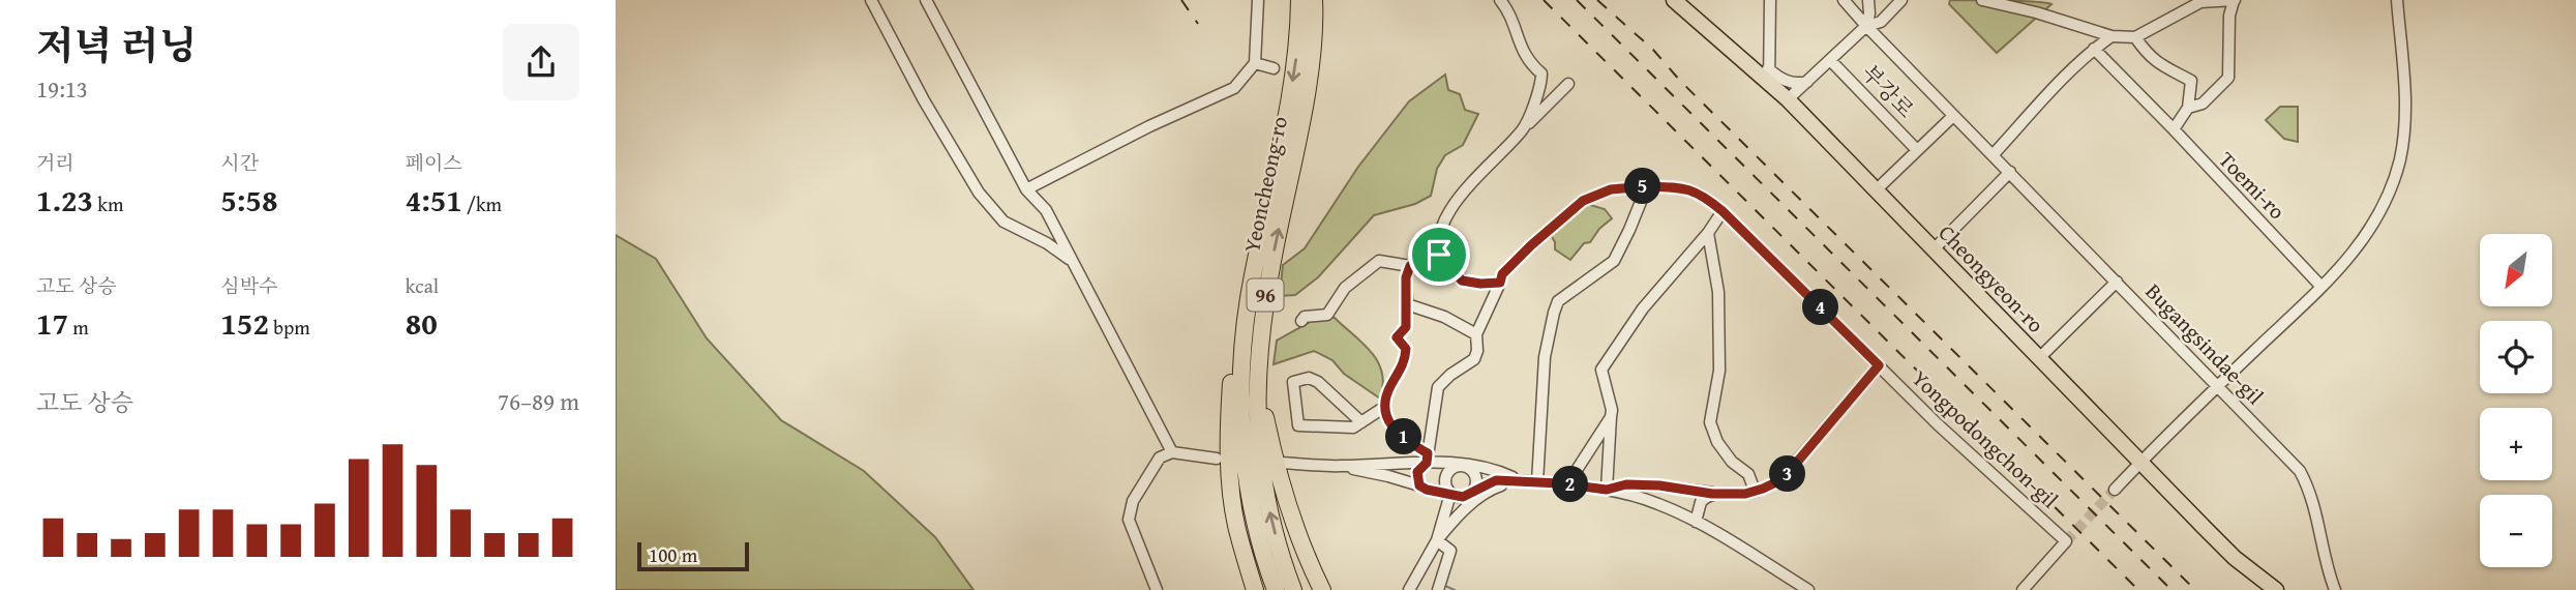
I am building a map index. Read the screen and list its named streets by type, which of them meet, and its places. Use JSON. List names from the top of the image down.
{
  "streets": {
    "highway": ["Yeoncheong-ro", "96"],
    "main road": ["Cheongyeon-ro"],
    "street": [
      "부강로",
      "Toemi-ro",
      "Bugangsindae-gil",
      "Yongpodongchon-gil"
    ]
  },
  "scale_bar": "100 m",
  "north": "bottom left",
  "page": {
    "heading": ["저녁 러닝", "19:13"],
    "stats": [
      ["거리", "1.23 km"],
      ["시간", "5:58"],
      ["페이스", "4:51 /km"],
      ["고도 상승", "17 m"],
      ["심박수", "152 bpm"],
      ["kcal", "80"]
    ],
    "pins": [
      "5",
      "4",
      "1",
      "3",
      "2"
    ],
    "map_buttons": ["+", "−"],
    "chart": ["고도 상승", "76–89 m"],
    "scale": "100 m"
  }
}
